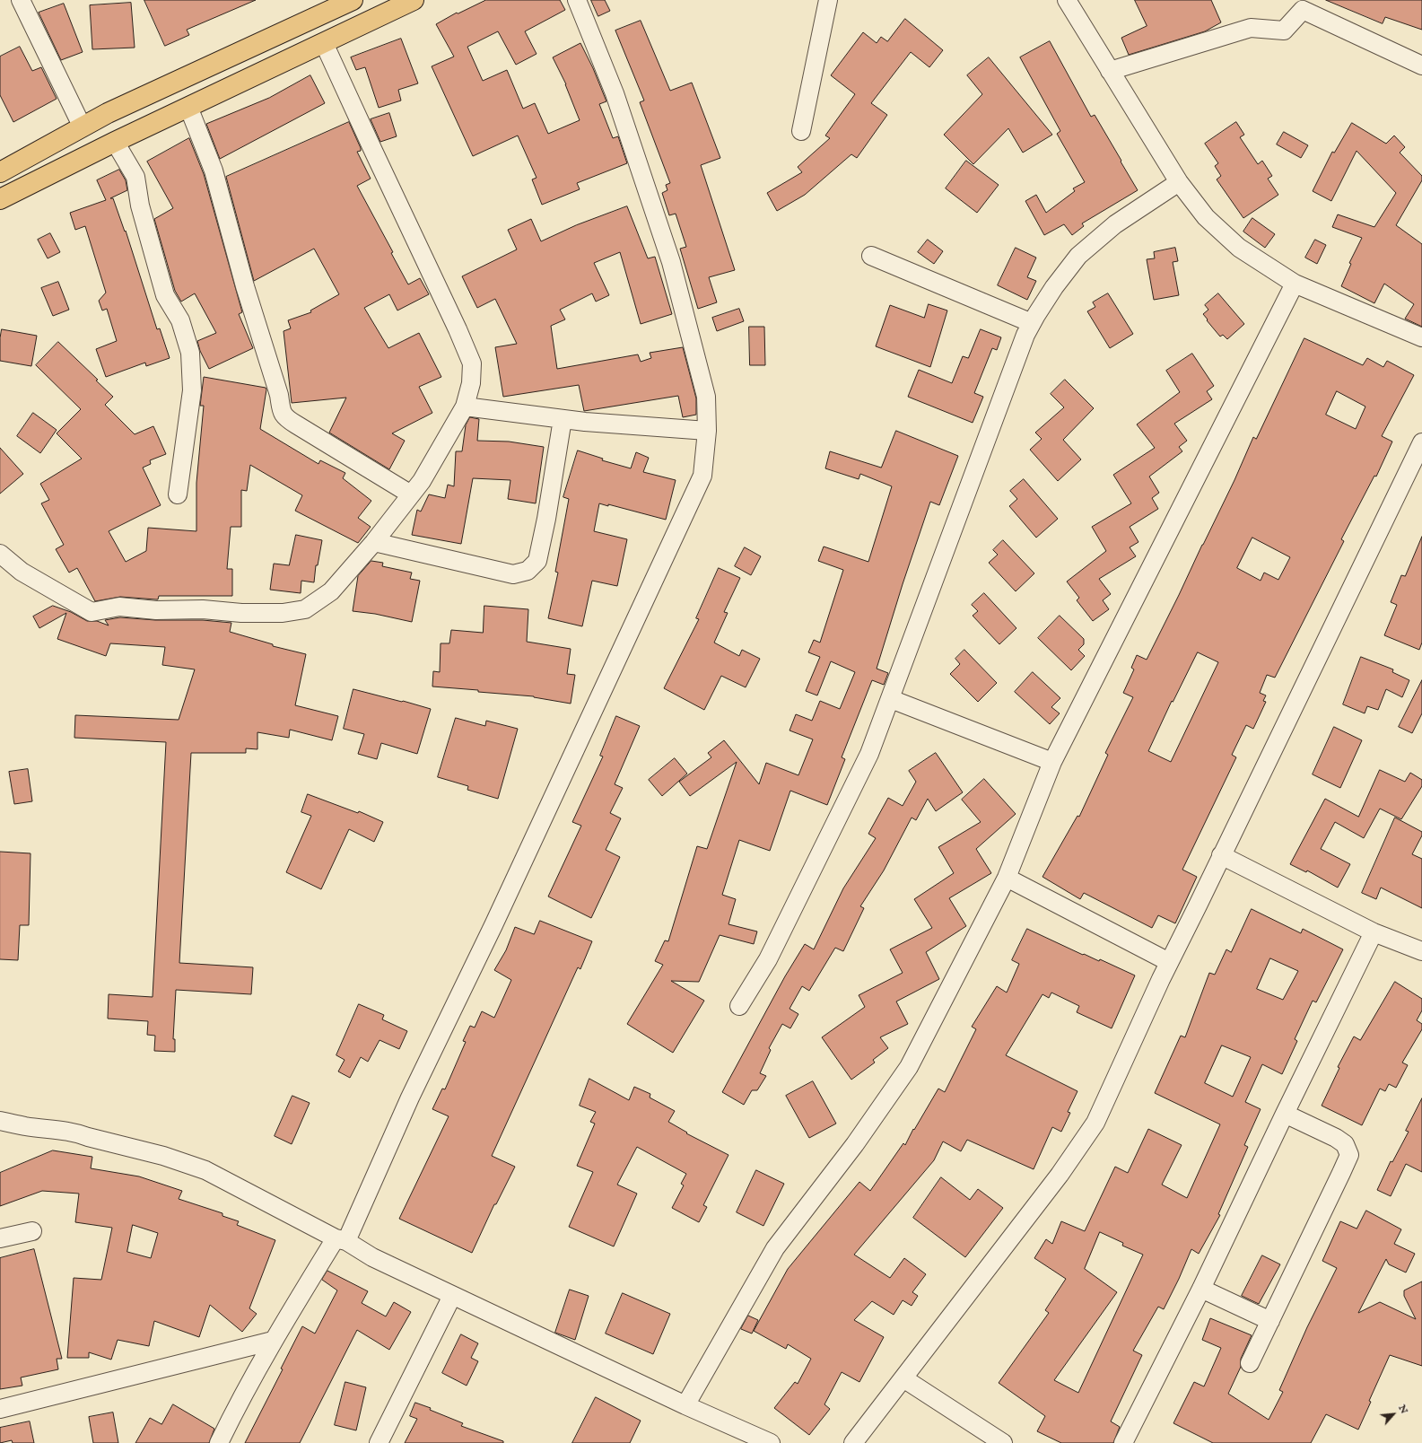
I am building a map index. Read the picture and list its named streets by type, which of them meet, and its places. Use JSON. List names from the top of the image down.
{
  "north": "top right"
}
